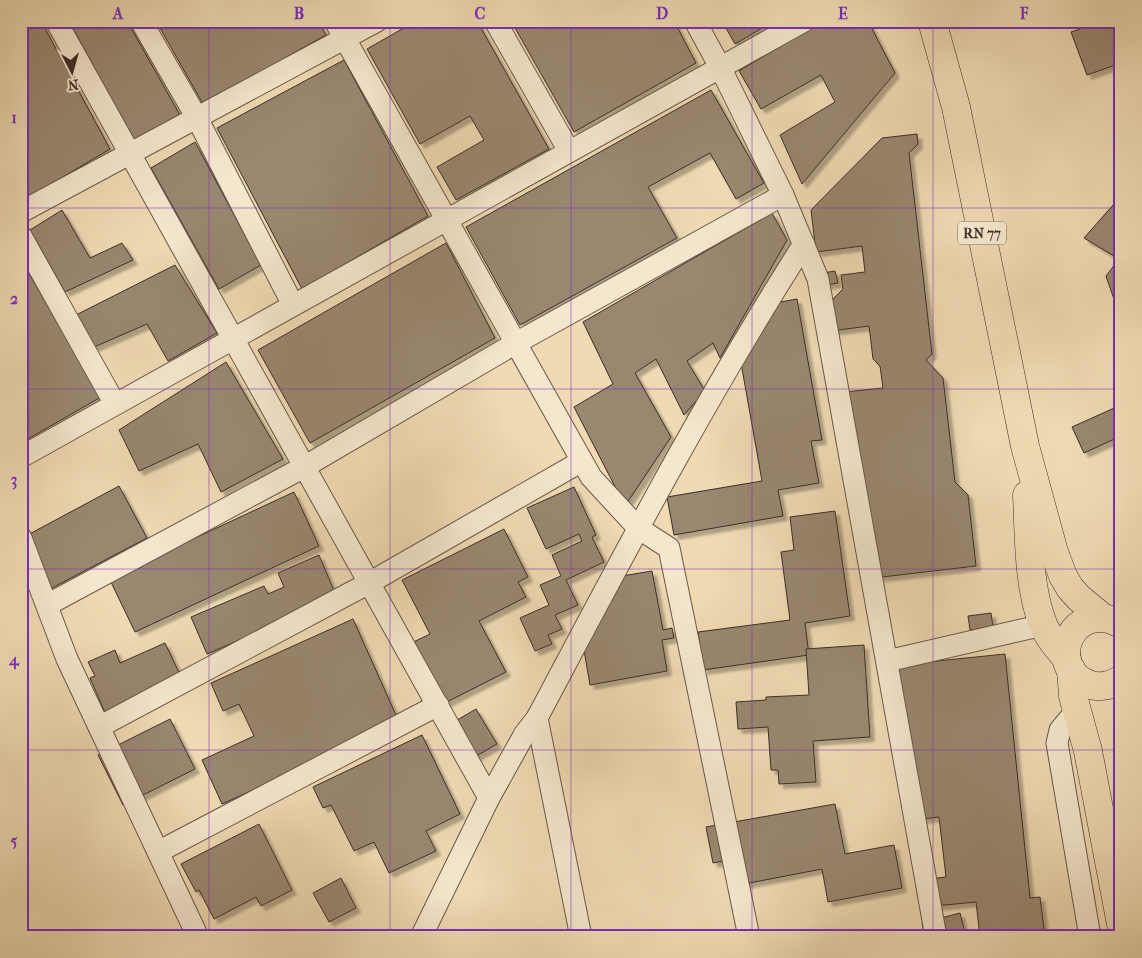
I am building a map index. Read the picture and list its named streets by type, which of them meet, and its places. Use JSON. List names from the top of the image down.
{
  "streets": {
    "main road": ["RN 77"]
  },
  "north": "bottom",
  "grid": {
    "columns": [
      "A",
      "B",
      "C",
      "D",
      "E",
      "F"
    ],
    "rows": [
      "1",
      "2",
      "3",
      "4",
      "5"
    ]
  }
}
